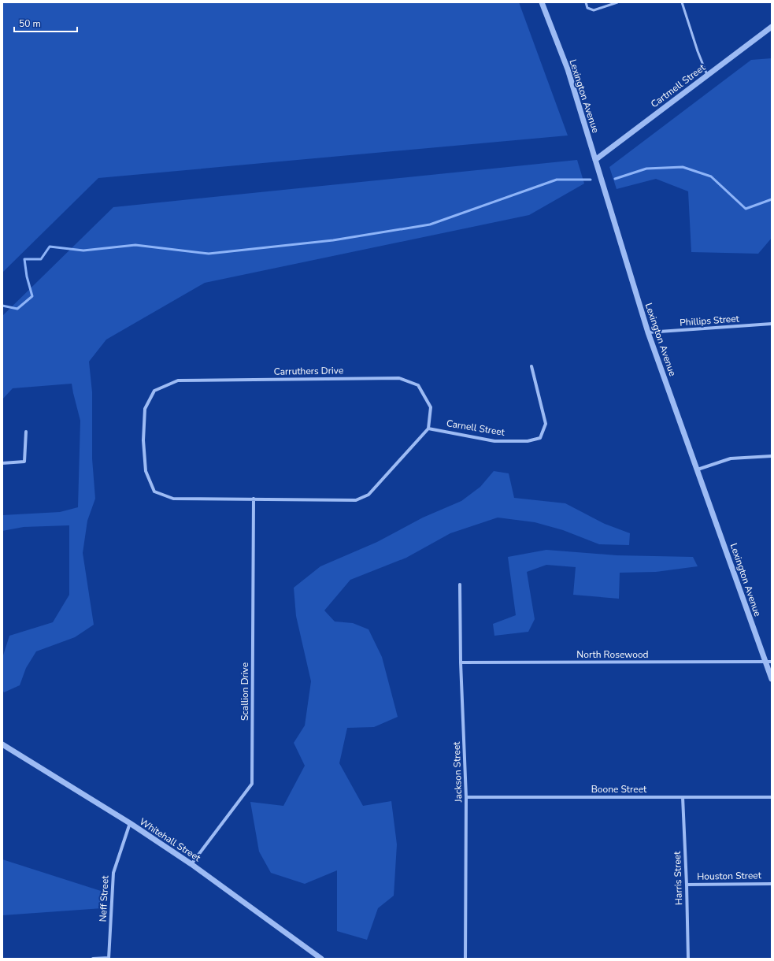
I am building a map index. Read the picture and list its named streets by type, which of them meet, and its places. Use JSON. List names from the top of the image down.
{
  "streets": {
    "street": [
      "Cartmell Street",
      "Lexington Avenue",
      "Phillips Street",
      "Carruthers Drive",
      "Carnell Street",
      "North Rosewood",
      "Scallion Drive",
      "Jackson Street",
      "Boone Street",
      "Whitehall Street",
      "Houston Street",
      "Harris Street",
      "Neff Street"
    ]
  },
  "crossings": [
    ["Cartmell Street", "Lexington Avenue"],
    ["Lexington Avenue", "Phillips Street"],
    ["Lexington Avenue", "North Rosewood"],
    ["Carruthers Drive", "Carnell Street"],
    ["Carruthers Drive", "Scallion Drive"],
    ["North Rosewood", "Jackson Street"],
    ["Scallion Drive", "Whitehall Street"],
    ["Jackson Street", "Boone Street"],
    ["Boone Street", "Harris Street"],
    ["Whitehall Street", "Neff Street"],
    ["Houston Street", "Harris Street"]
  ],
  "scale_bar": "50 m"
}
